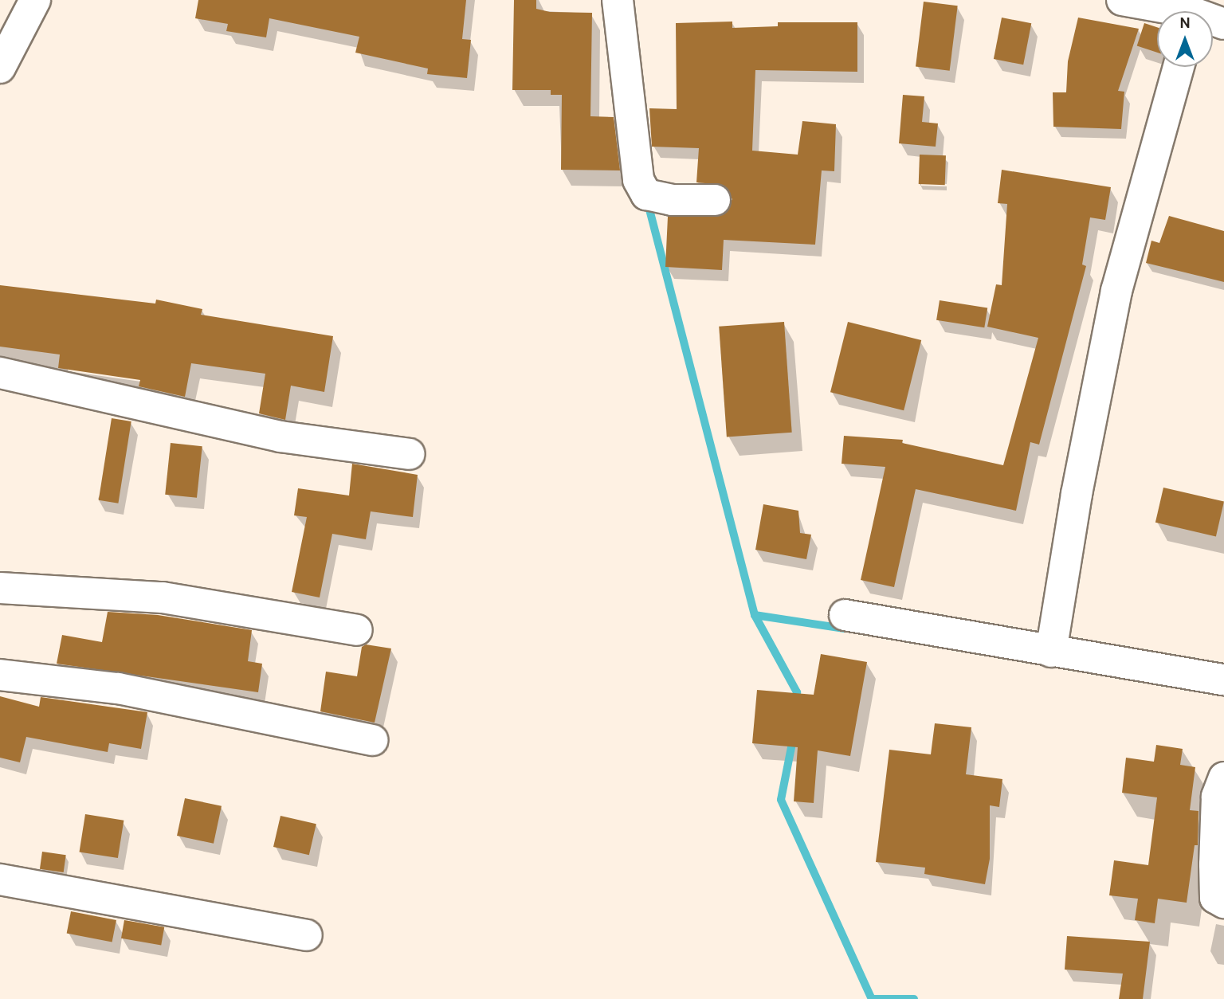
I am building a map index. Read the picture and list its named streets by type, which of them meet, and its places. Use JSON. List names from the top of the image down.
{
  "north": "top"
}
